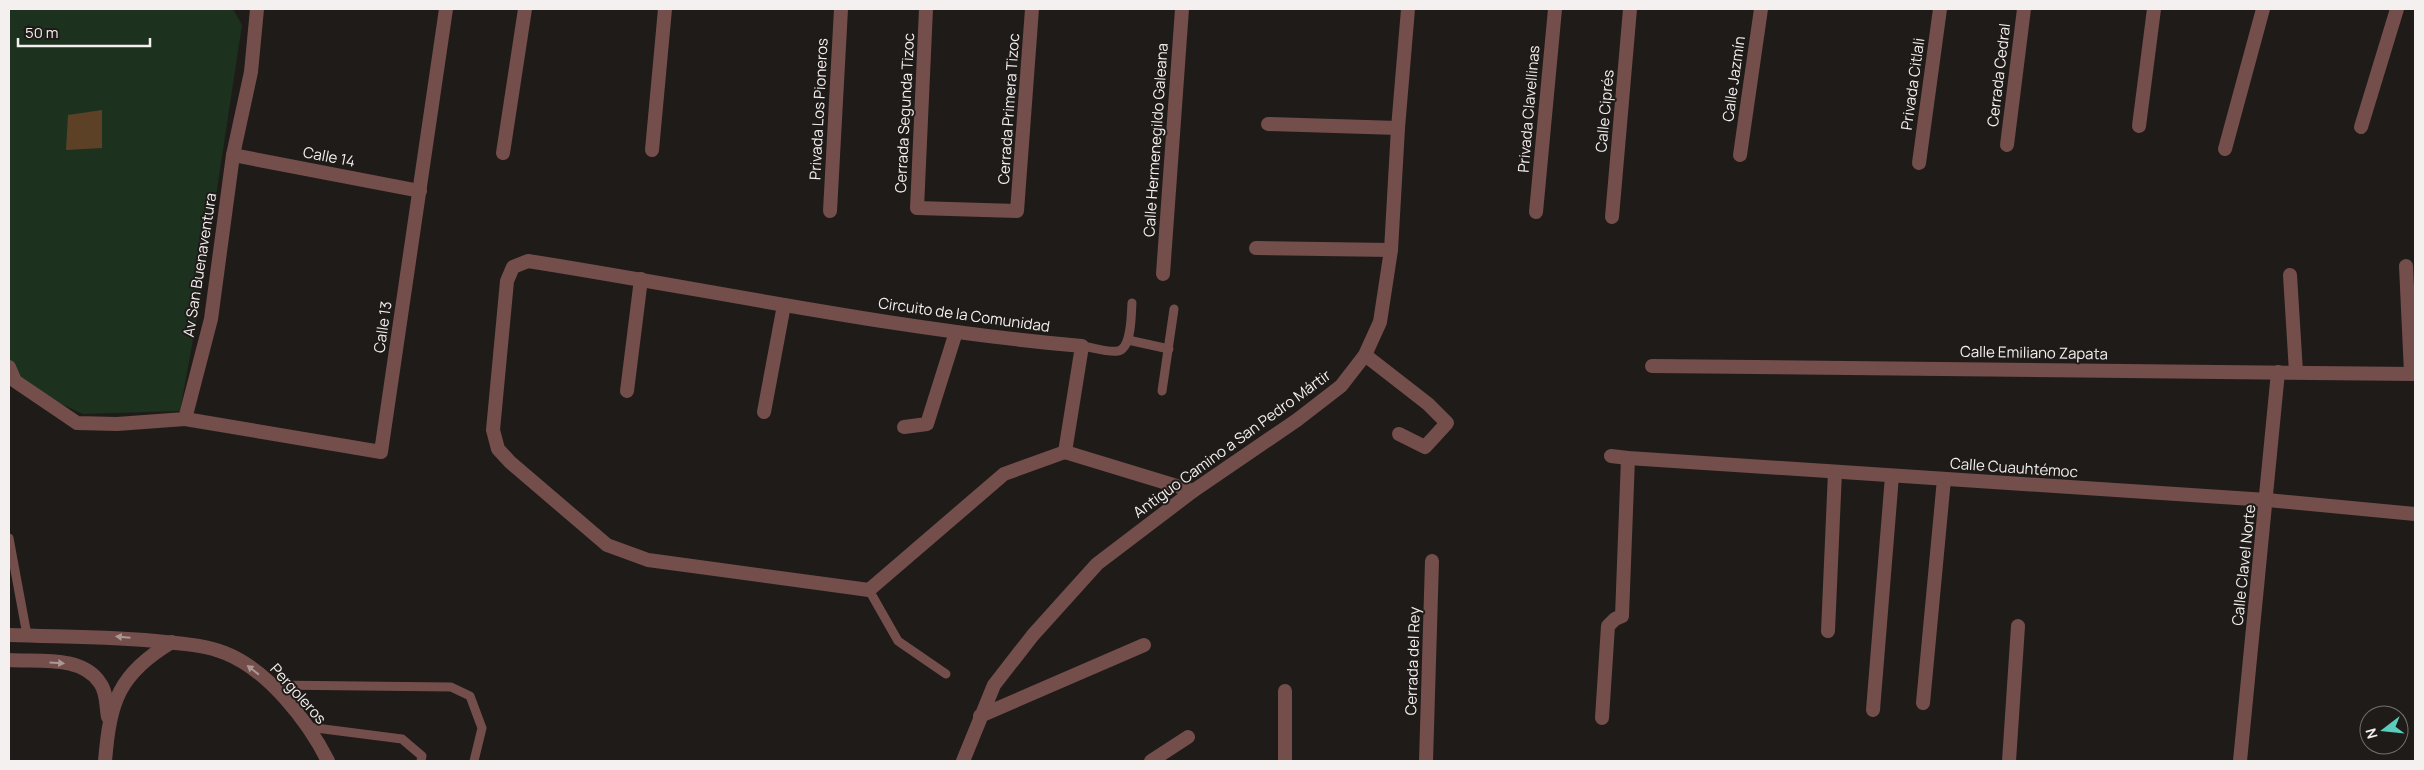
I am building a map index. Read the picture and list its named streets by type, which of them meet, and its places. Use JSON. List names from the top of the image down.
{
  "streets": {
    "street": [
      "Cerrada Cedral",
      "Calle Jazmín",
      "Privada Citlali",
      "Privada Los Pioneros",
      "Cerrada Primera Tizoc",
      "Privada Clavellinas",
      "Calle Ciprés",
      "Cerrada Segunda Tizoc",
      "Calle Hermenegildo Galeana",
      "Calle 14",
      "Av San Buenaventura",
      "Circuito de la Comunidad",
      "Calle 13",
      "Calle Emiliano Zapata",
      "Antiguo Camino a San Pedro Mártir",
      "Calle Cuauhtémoc",
      "Calle Clavel Norte",
      "Cerrada del Rey",
      "Pergoleros"
    ]
  },
  "crossings": [
    ["Cerrada Primera Tizoc", "Cerrada Segunda Tizoc"],
    ["Calle 14", "Av San Buenaventura"],
    ["Calle 14", "Calle 13"],
    ["Av San Buenaventura", "Calle 13"],
    ["Calle Emiliano Zapata", "Calle Clavel Norte"],
    ["Calle Cuauhtémoc", "Calle Clavel Norte"]
  ],
  "one_way": ["Pergoleros"],
  "scale_bar": "50 m",
  "north": "left"
}
